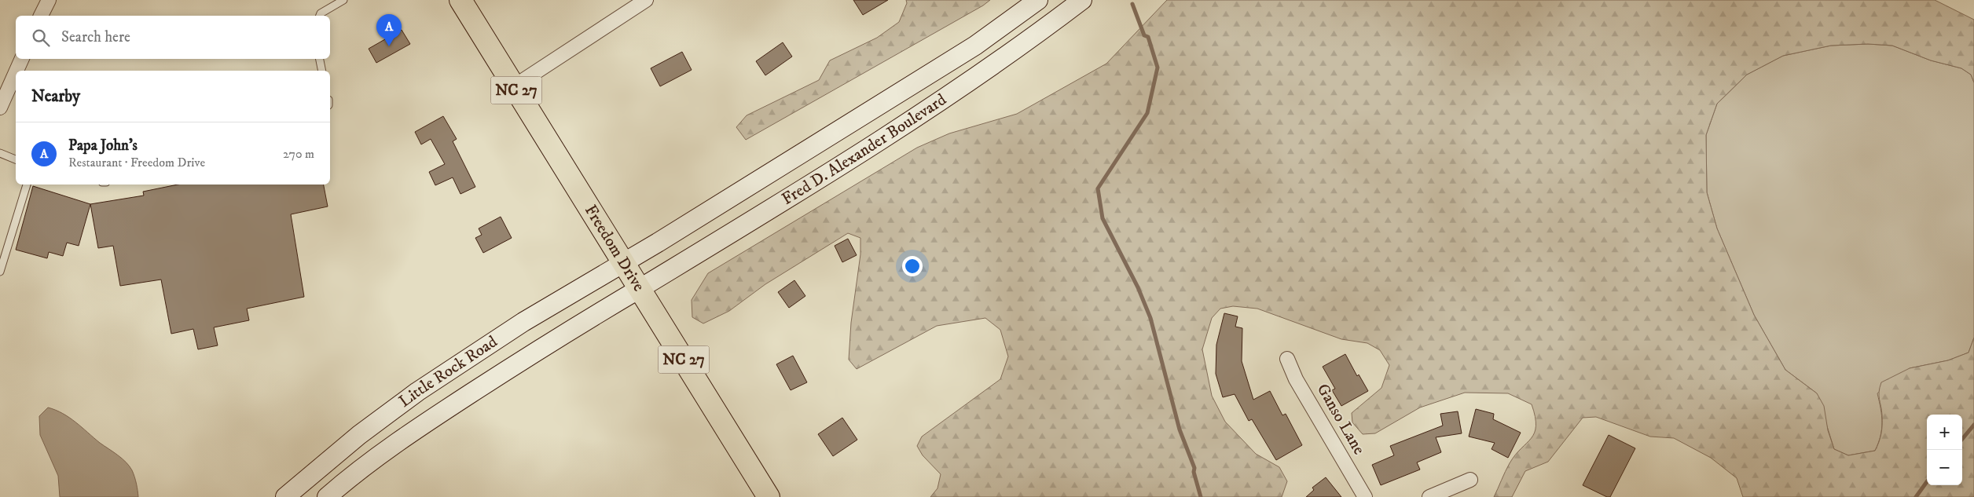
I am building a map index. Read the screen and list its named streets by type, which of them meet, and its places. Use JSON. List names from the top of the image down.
{
  "streets": {
    "main road": [
      "NC 27",
      "Fred D. Alexander Boulevard",
      "Freedom Drive",
      "Little Rock Road"
    ],
    "street": ["Ganso Lane"]
  },
  "crossings": [
    ["Fred D. Alexander Boulevard", "Freedom Drive"],
    ["Fred D. Alexander Boulevard", "Little Rock Road"],
    ["Freedom Drive", "Little Rock Road"]
  ],
  "page": {
    "pins": "A",
    "search": "Search here",
    "heading": "Nearby",
    "list": [
      {
        "mark": "A",
        "name": "Papa John's",
        "note": "Restaurant · Freedom Drive",
        "value": "270 m"
      }
    ],
    "map_buttons": ["+", "−"]
  }
}
